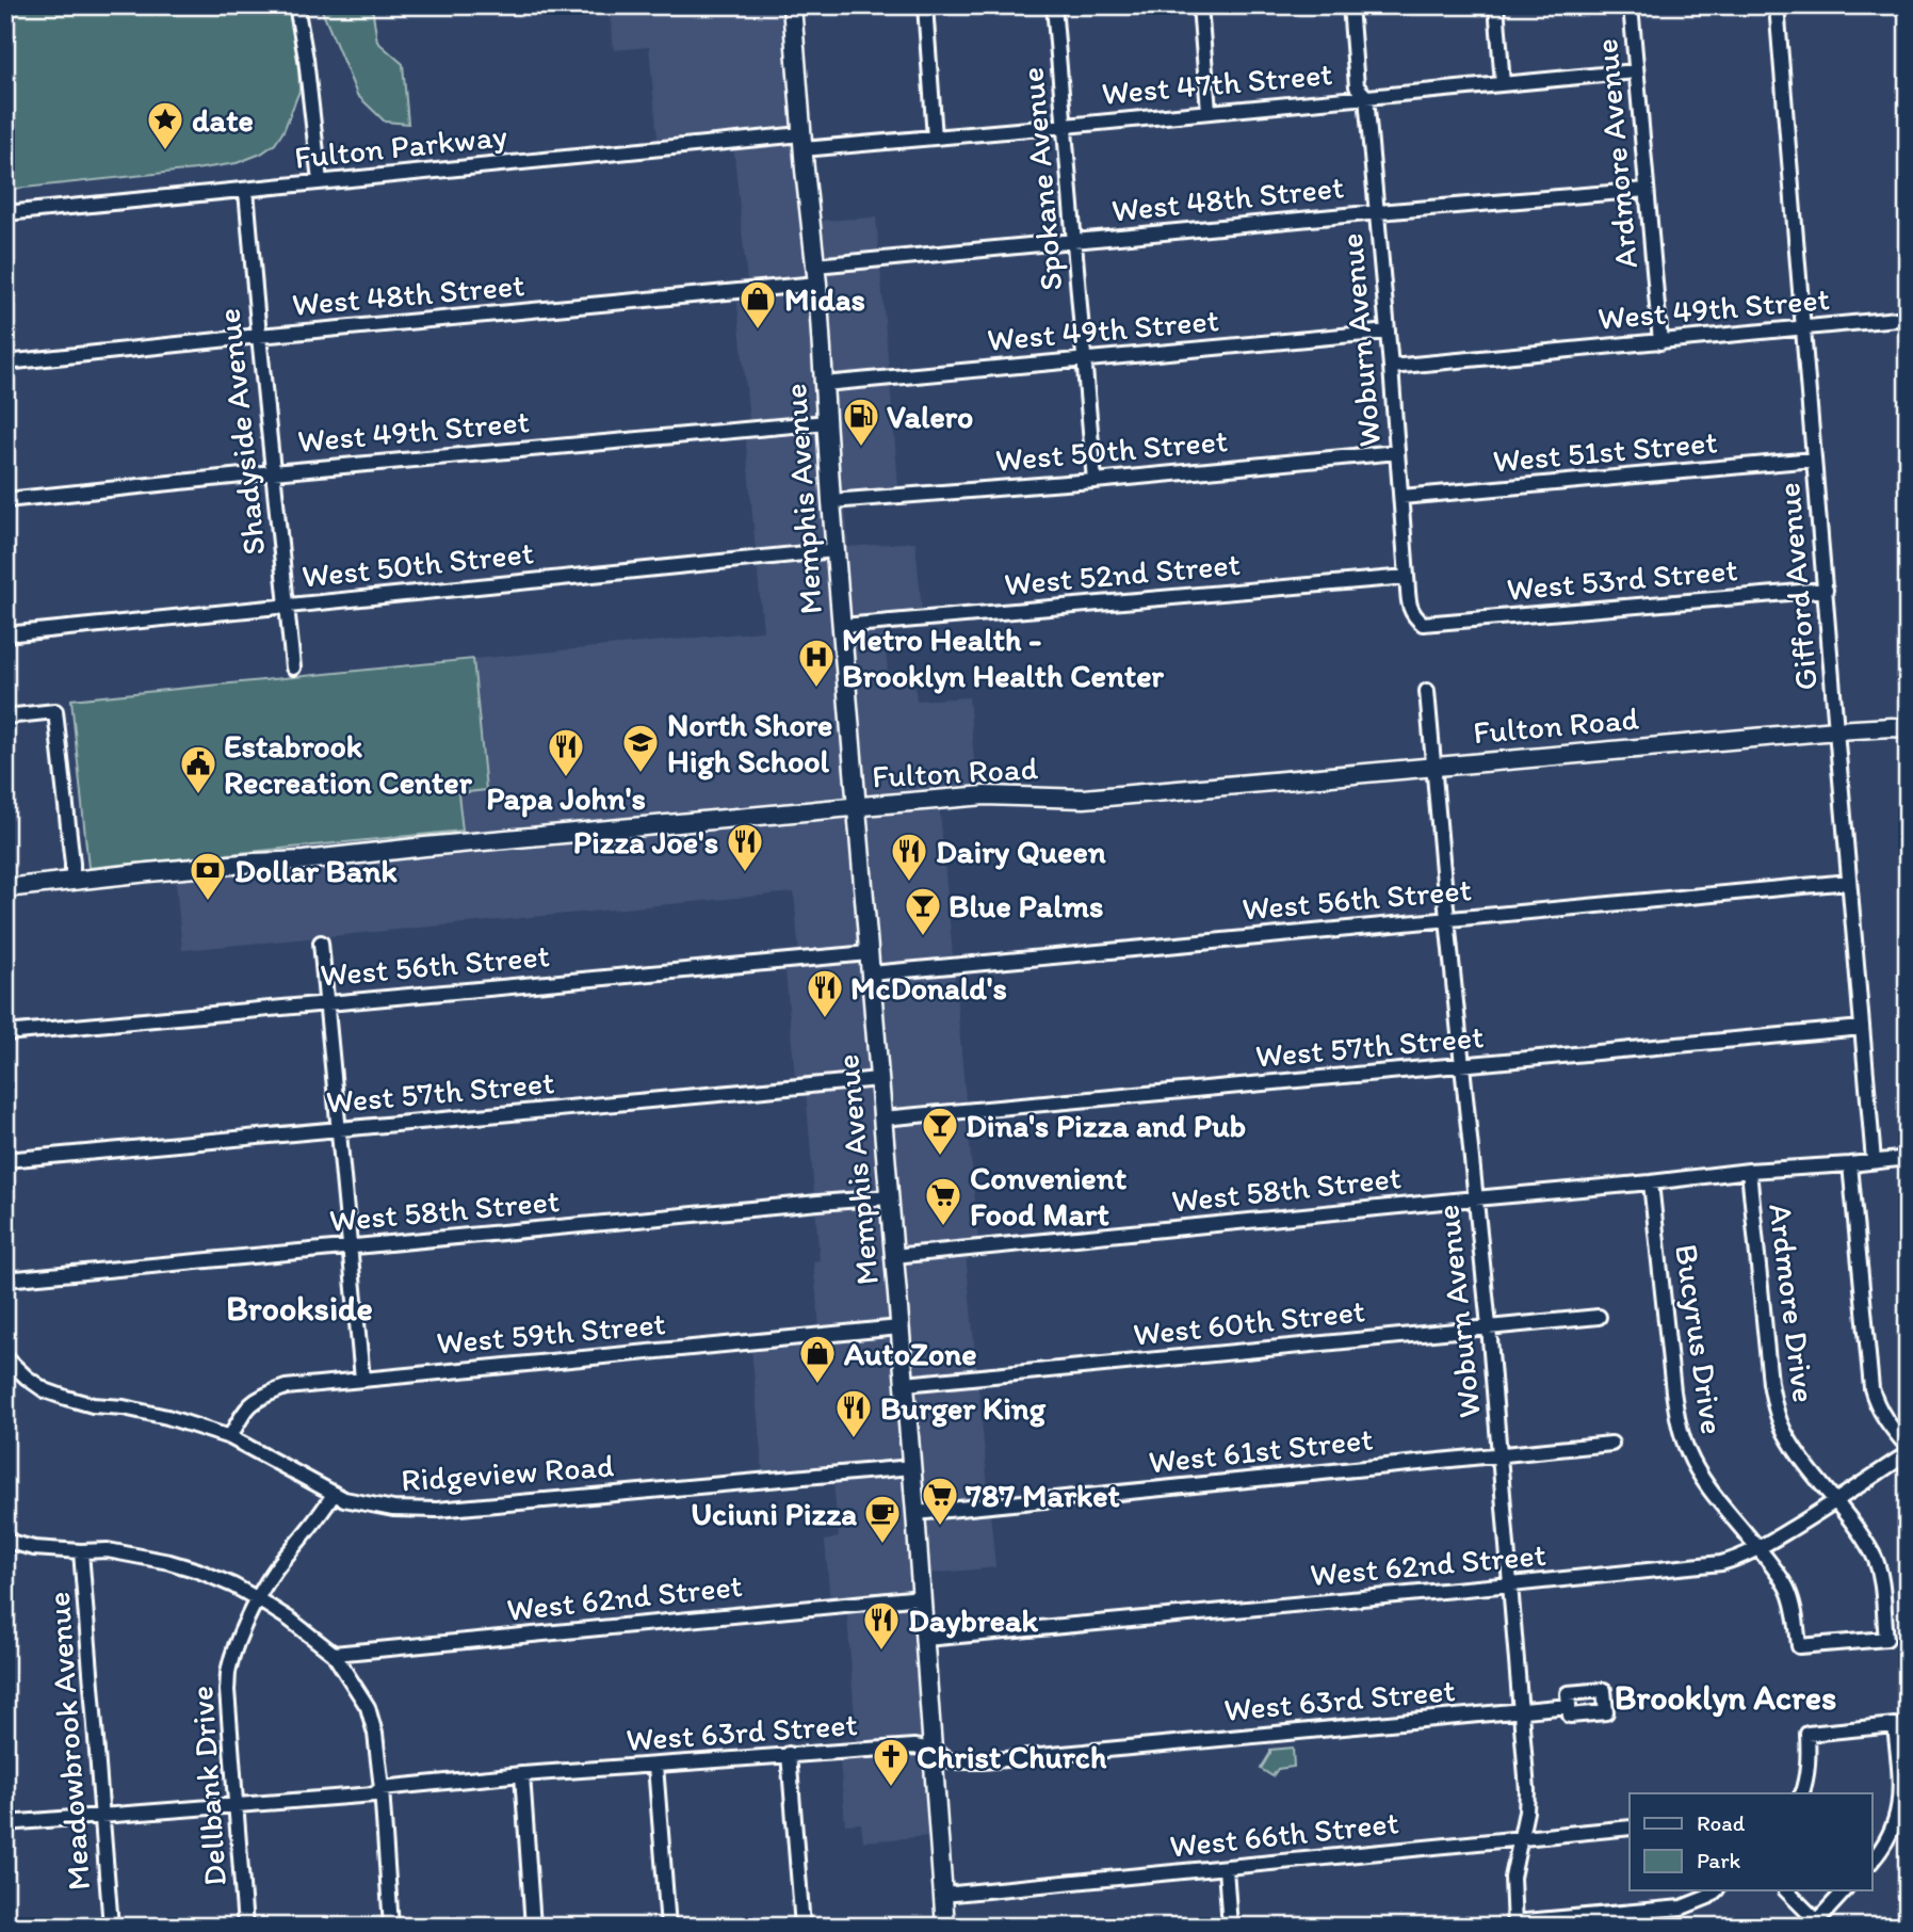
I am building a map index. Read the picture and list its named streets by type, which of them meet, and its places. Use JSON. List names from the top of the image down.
{
  "streets": {
    "main road": ["Memphis Avenue", "Fulton Road"],
    "street": [
      "West 47th Street",
      "Fulton Parkway",
      "Ardmore Avenue",
      "Spokane Avenue",
      "West 48th Street",
      "West 49th Street",
      "Woburn Avenue",
      "Shadyside Avenue",
      "West 50th Street",
      "West 51st Street",
      "West 52nd Street",
      "West 53rd Street",
      "Gifford Avenue",
      "West 56th Street",
      "West 57th Street",
      "West 58th Street",
      "Ardmore Drive",
      "West 60th Street",
      "West 59th Street",
      "Bucyrus Drive",
      "West 61st Street",
      "Ridgeview Road",
      "West 62nd Street",
      "West 63rd Street",
      "Meadowbrook Avenue",
      "Dellbank Drive",
      "West 66th Street"
    ]
  },
  "crossings": [
    ["West 47th Street", "Fulton Parkway"],
    ["West 47th Street", "Ardmore Avenue"],
    ["West 47th Street", "Spokane Avenue"],
    ["West 47th Street", "Woburn Avenue"],
    ["West 47th Street", "Memphis Avenue"],
    ["Fulton Parkway", "Shadyside Avenue"],
    ["Fulton Parkway", "Memphis Avenue"],
    ["Ardmore Avenue", "West 48th Street"],
    ["Ardmore Avenue", "West 49th Street"],
    ["Spokane Avenue", "West 48th Street"],
    ["Spokane Avenue", "West 49th Street"],
    ["Spokane Avenue", "West 50th Street"],
    ["West 48th Street", "Woburn Avenue"],
    ["West 48th Street", "Shadyside Avenue"],
    ["West 48th Street", "Memphis Avenue"],
    ["West 49th Street", "Woburn Avenue"],
    ["West 49th Street", "Shadyside Avenue"],
    ["West 49th Street", "Memphis Avenue"],
    ["West 49th Street", "Gifford Avenue"],
    ["Woburn Avenue", "West 50th Street"],
    ["Woburn Avenue", "West 51st Street"],
    ["Woburn Avenue", "West 52nd Street"],
    ["Woburn Avenue", "West 53rd Street"],
    ["Woburn Avenue", "Fulton Road"],
    ["Woburn Avenue", "West 56th Street"],
    ["Woburn Avenue", "West 57th Street"],
    ["Woburn Avenue", "West 58th Street"],
    ["Woburn Avenue", "West 60th Street"],
    ["Woburn Avenue", "West 61st Street"],
    ["Woburn Avenue", "West 62nd Street"],
    ["Woburn Avenue", "West 63rd Street"],
    ["Woburn Avenue", "West 66th Street"],
    ["Shadyside Avenue", "West 50th Street"],
    ["West 50th Street", "Memphis Avenue"],
    ["West 51st Street", "Gifford Avenue"],
    ["Memphis Avenue", "West 52nd Street"],
    ["Memphis Avenue", "Fulton Road"],
    ["Memphis Avenue", "West 56th Street"],
    ["Memphis Avenue", "West 57th Street"],
    ["Memphis Avenue", "West 58th Street"],
    ["Memphis Avenue", "West 60th Street"],
    ["Memphis Avenue", "West 59th Street"],
    ["Memphis Avenue", "West 61st Street"],
    ["Memphis Avenue", "Ridgeview Road"],
    ["Memphis Avenue", "West 62nd Street"],
    ["Memphis Avenue", "West 63rd Street"],
    ["Memphis Avenue", "West 66th Street"],
    ["West 53rd Street", "Gifford Avenue"],
    ["Gifford Avenue", "Fulton Road"],
    ["Gifford Avenue", "West 56th Street"],
    ["Gifford Avenue", "West 57th Street"],
    ["Gifford Avenue", "West 58th Street"],
    ["West 58th Street", "Ardmore Drive"],
    ["West 58th Street", "Bucyrus Drive"],
    ["Ardmore Drive", "Bucyrus Drive"],
    ["Ardmore Drive", "West 62nd Street"],
    ["West 59th Street", "Ridgeview Road"],
    ["Bucyrus Drive", "West 62nd Street"],
    ["Ridgeview Road", "Dellbank Drive"],
    ["West 63rd Street", "Meadowbrook Avenue"],
    ["West 63rd Street", "Dellbank Drive"]
  ],
  "districts": ["Brookside", "Brooklyn Acres"],
  "places": {
    "place": ["date"],
    "shop": ["Midas", "AutoZone"],
    "fuel station": ["Valero"],
    "hospital": ["Metro Health - Brooklyn Health Center"],
    "school or university": ["North Shore High School"],
    "restaurant": [
      "Papa John's",
      "Pizza Joe's",
      "Dairy Queen",
      "McDonald's",
      "Burger King",
      "Daybreak"
    ],
    "public building": ["Estabrook Recreation Center"],
    "bank": ["Dollar Bank"],
    "bar": ["Blue Palms", "Dina's Pizza and Pub"],
    "supermarket": ["Convenient Food Mart", "787 Market"],
    "cafe": ["Uciuni Pizza"],
    "church": ["Christ Church"]
  },
  "legend": ["Road", "Park"]
}
